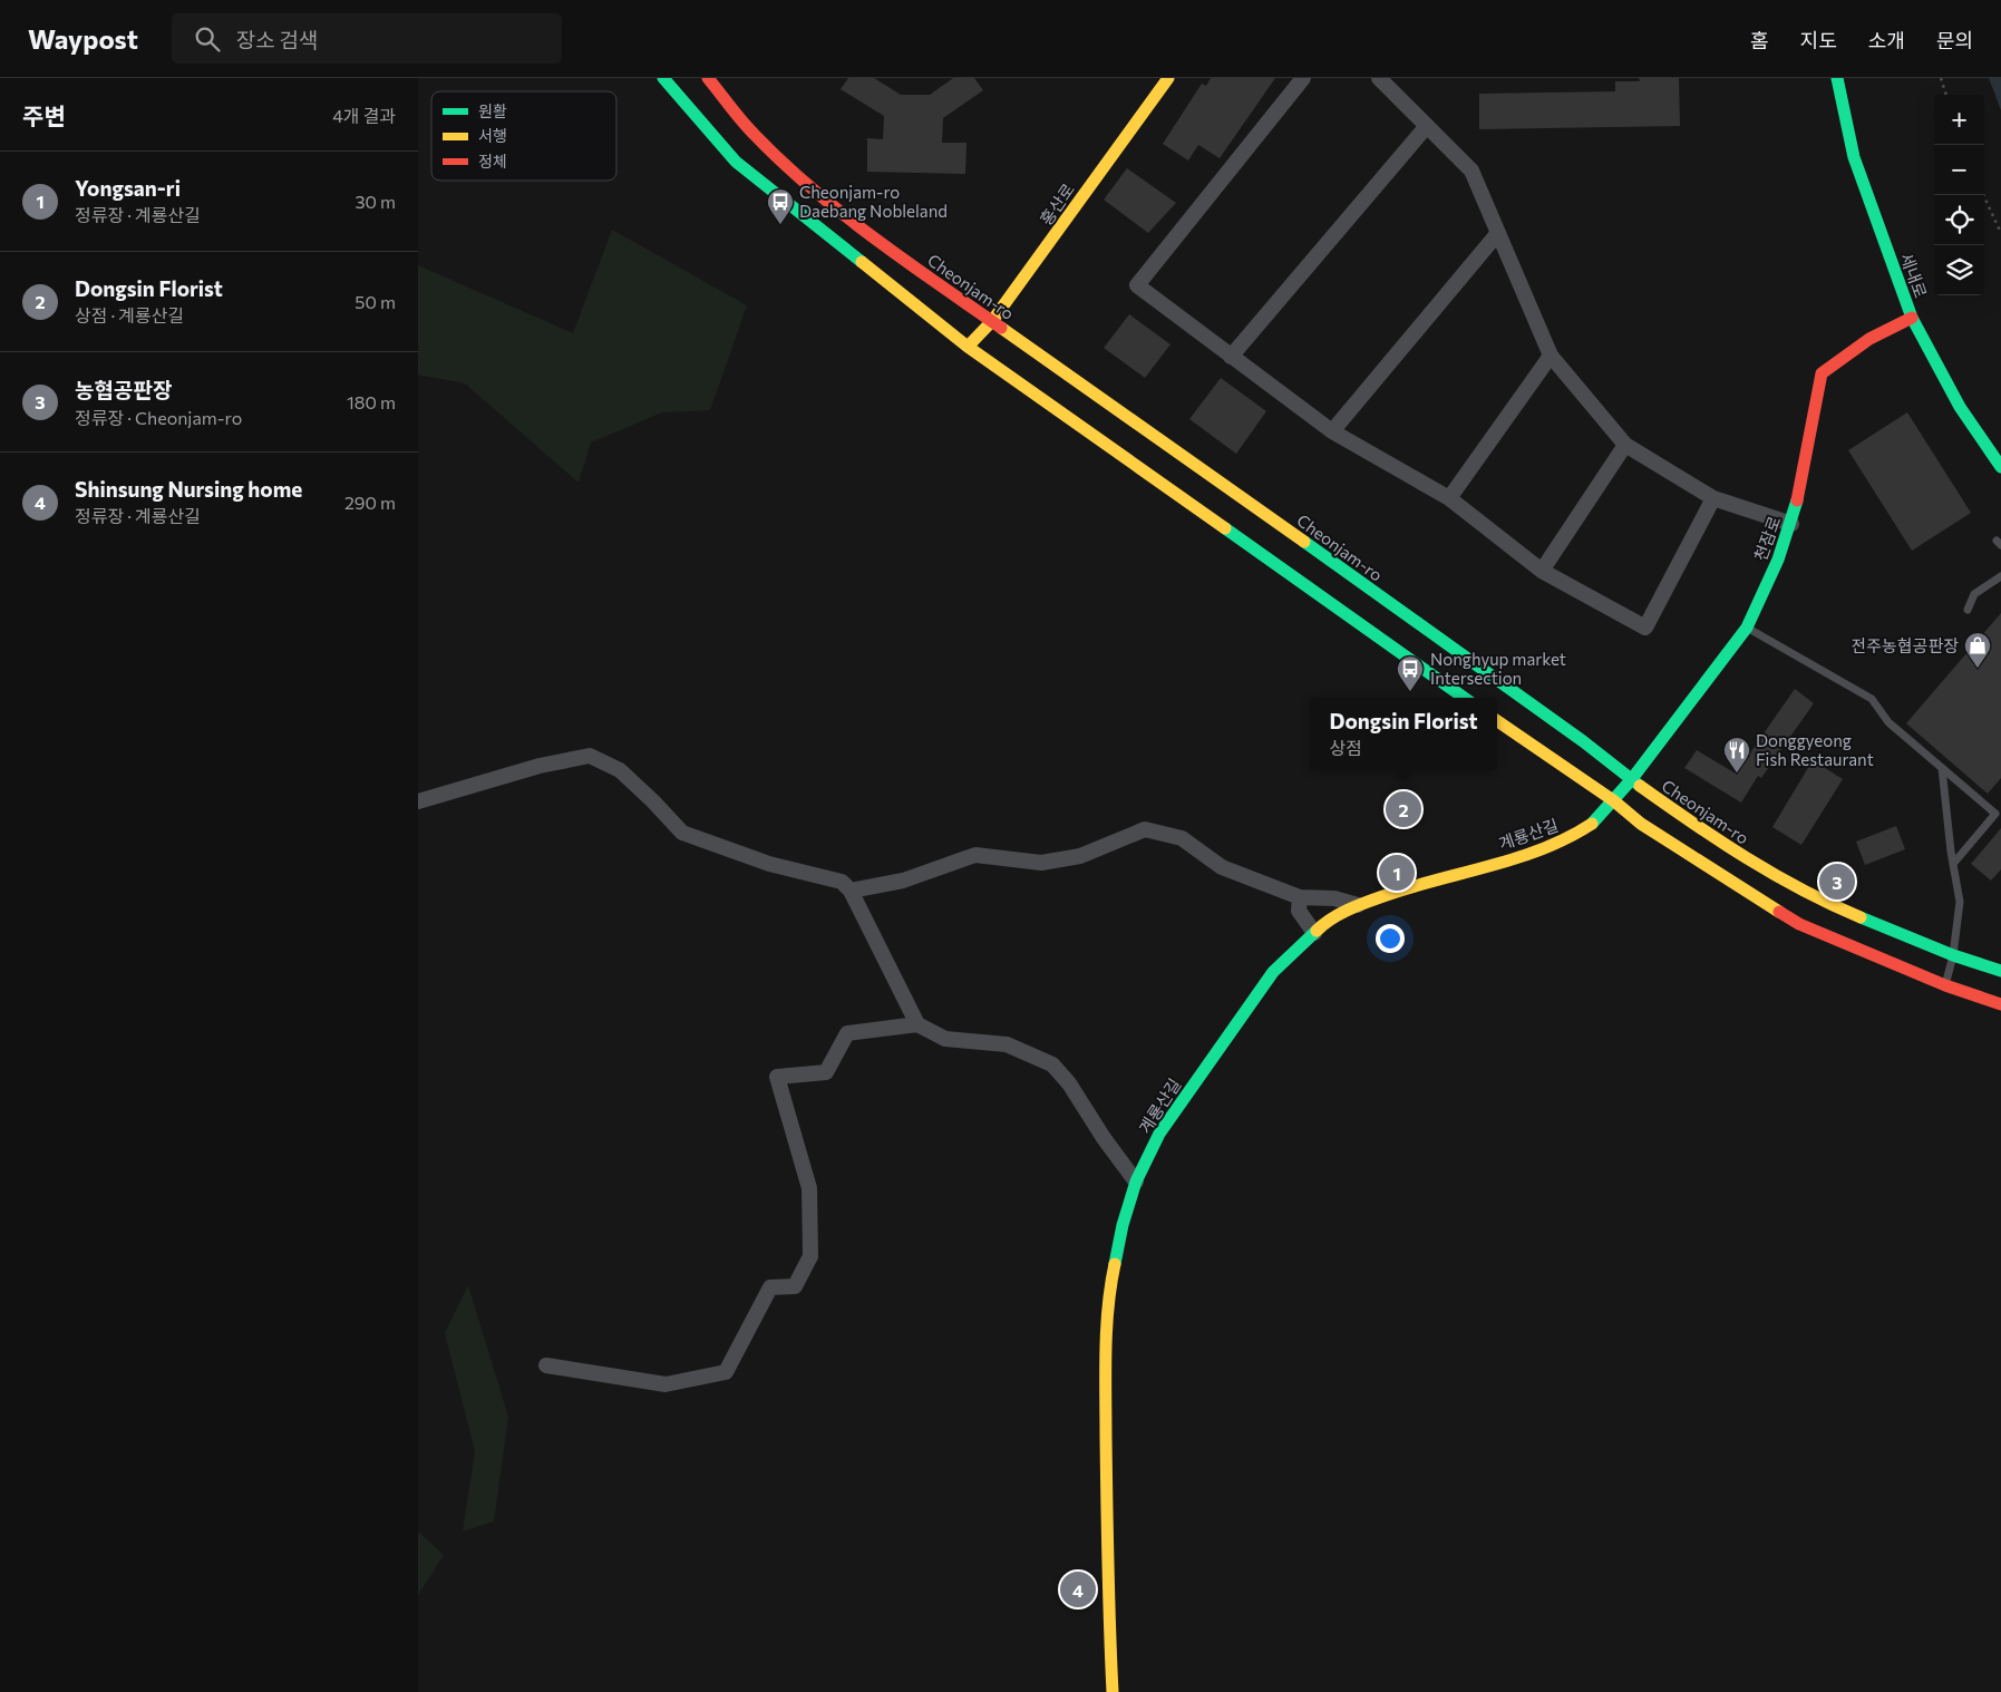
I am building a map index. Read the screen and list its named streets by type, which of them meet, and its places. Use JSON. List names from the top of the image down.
{
  "streets": {
    "street": [
      "홍산로",
      "세내로",
      "Cheonjam-ro",
      "천잠로",
      "계룡산길"
    ]
  },
  "crossings": [
    ["홍산로", "Cheonjam-ro"],
    ["세내로", "천잠로"],
    ["Cheonjam-ro", "천잠로"],
    ["Cheonjam-ro", "계룡산길"],
    ["천잠로", "계룡산길"]
  ],
  "places": {
    "bus stop": ["Cheonjam-ro Daebang Nobleland", "Nonghyup market Intersection"],
    "shop": ["전주농협공판장"],
    "restaurant": ["Donggyeong Fish Restaurant"]
  },
  "legend": ["원활", "서행", "정체"],
  "page": {
    "header": "Waypost",
    "search": "장소 검색",
    "nav": [
      "홈",
      "지도",
      "소개",
      "문의"
    ],
    "heading": ["주변", "4개 결과"],
    "map_buttons": ["+", "−"],
    "list": [
      {
        "mark": "1",
        "name": "Yongsan-ri",
        "note": "정류장 · 계룡산길",
        "value": "30 m"
      },
      {
        "mark": "2",
        "name": "Dongsin Florist",
        "note": "상점 · 계룡산길",
        "value": "50 m"
      },
      {
        "mark": "3",
        "name": "농협공판장",
        "note": "정류장 · Cheonjam-ro",
        "value": "180 m"
      },
      {
        "mark": "4",
        "name": "Shinsung Nursing home",
        "note": "정류장 · 계룡산길",
        "value": "290 m"
      }
    ],
    "popup": ["Dongsin Florist", "상점"],
    "pins": [
      "2",
      "1",
      "3",
      "4"
    ]
  }
}
